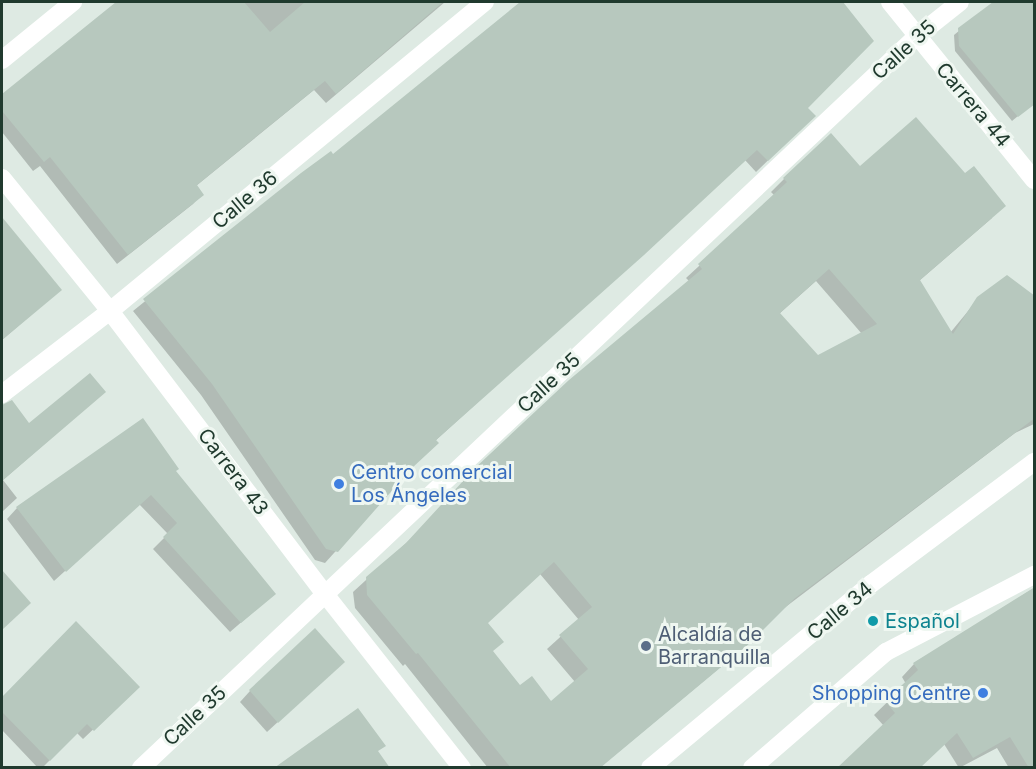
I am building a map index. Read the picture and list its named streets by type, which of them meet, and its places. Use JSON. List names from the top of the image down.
{
  "streets": {
    "street": [
      "Calle 35",
      "Carrera 44",
      "Calle 36",
      "Carrera 43",
      "Calle 34"
    ]
  },
  "crossings": [
    ["Calle 35", "Carrera 44"],
    ["Calle 35", "Carrera 43"],
    ["Calle 36", "Carrera 43"]
  ],
  "places": [
    "Centro comercial Los Ángeles",
    "Español",
    "Alcaldía de Barranquilla",
    "Shopping Centre"
  ]
}
